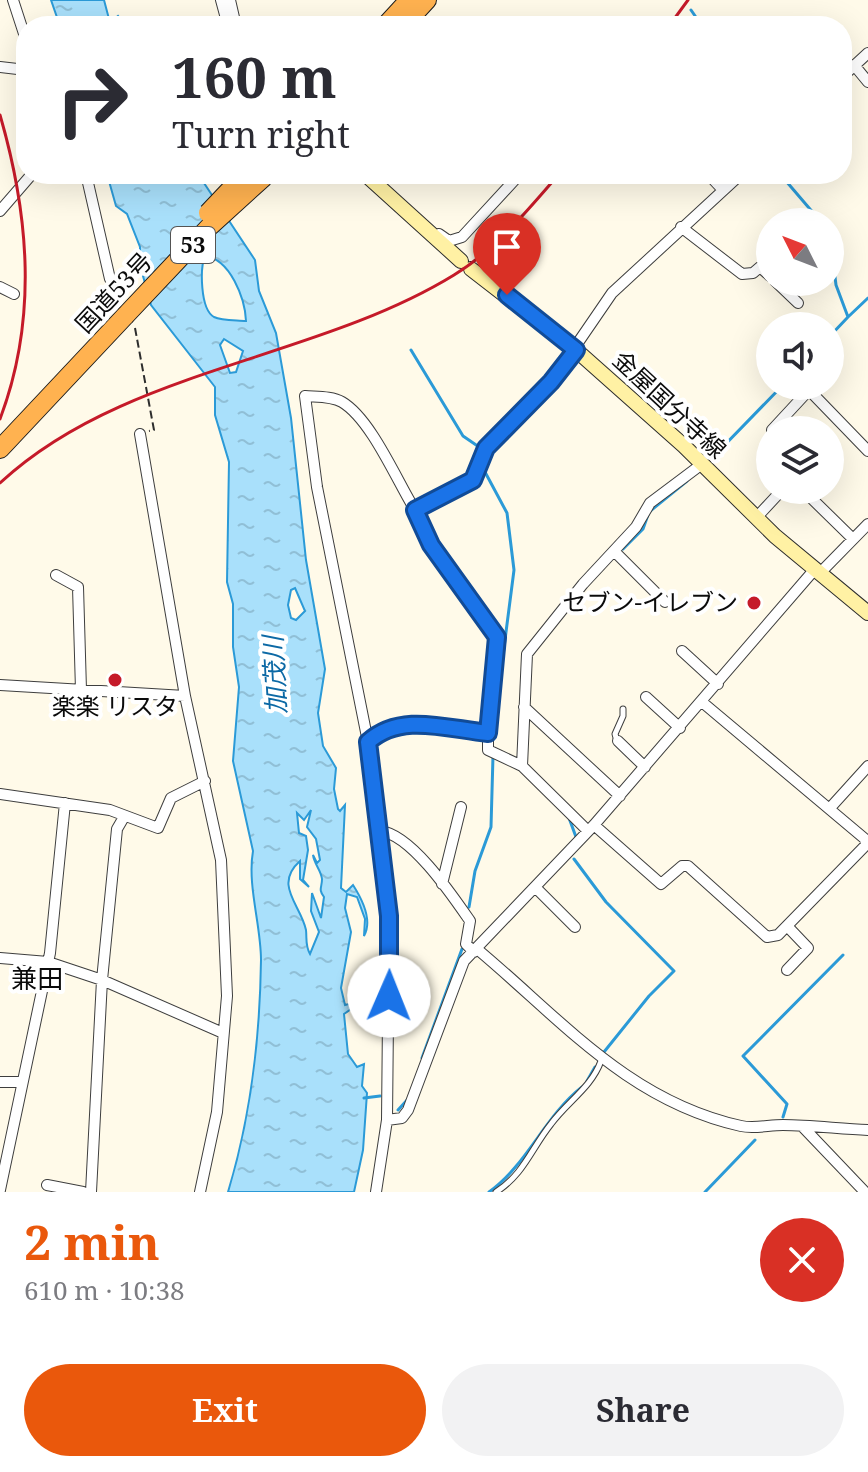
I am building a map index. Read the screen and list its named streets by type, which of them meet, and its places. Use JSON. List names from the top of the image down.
{
  "streets": {
    "highway": ["53", "国道53号"],
    "main road": ["金屋国分寺線"]
  },
  "districts": ["兼田"],
  "water": ["加茂川"],
  "places": ["セブン-イレブン", "楽楽 リスタ"],
  "north": "top left",
  "page": {
    "turn": ["160 m", "Turn right"],
    "heading": ["2 min", "610 m · 10:38"],
    "buttons": ["Exit", "Share"]
  }
}
